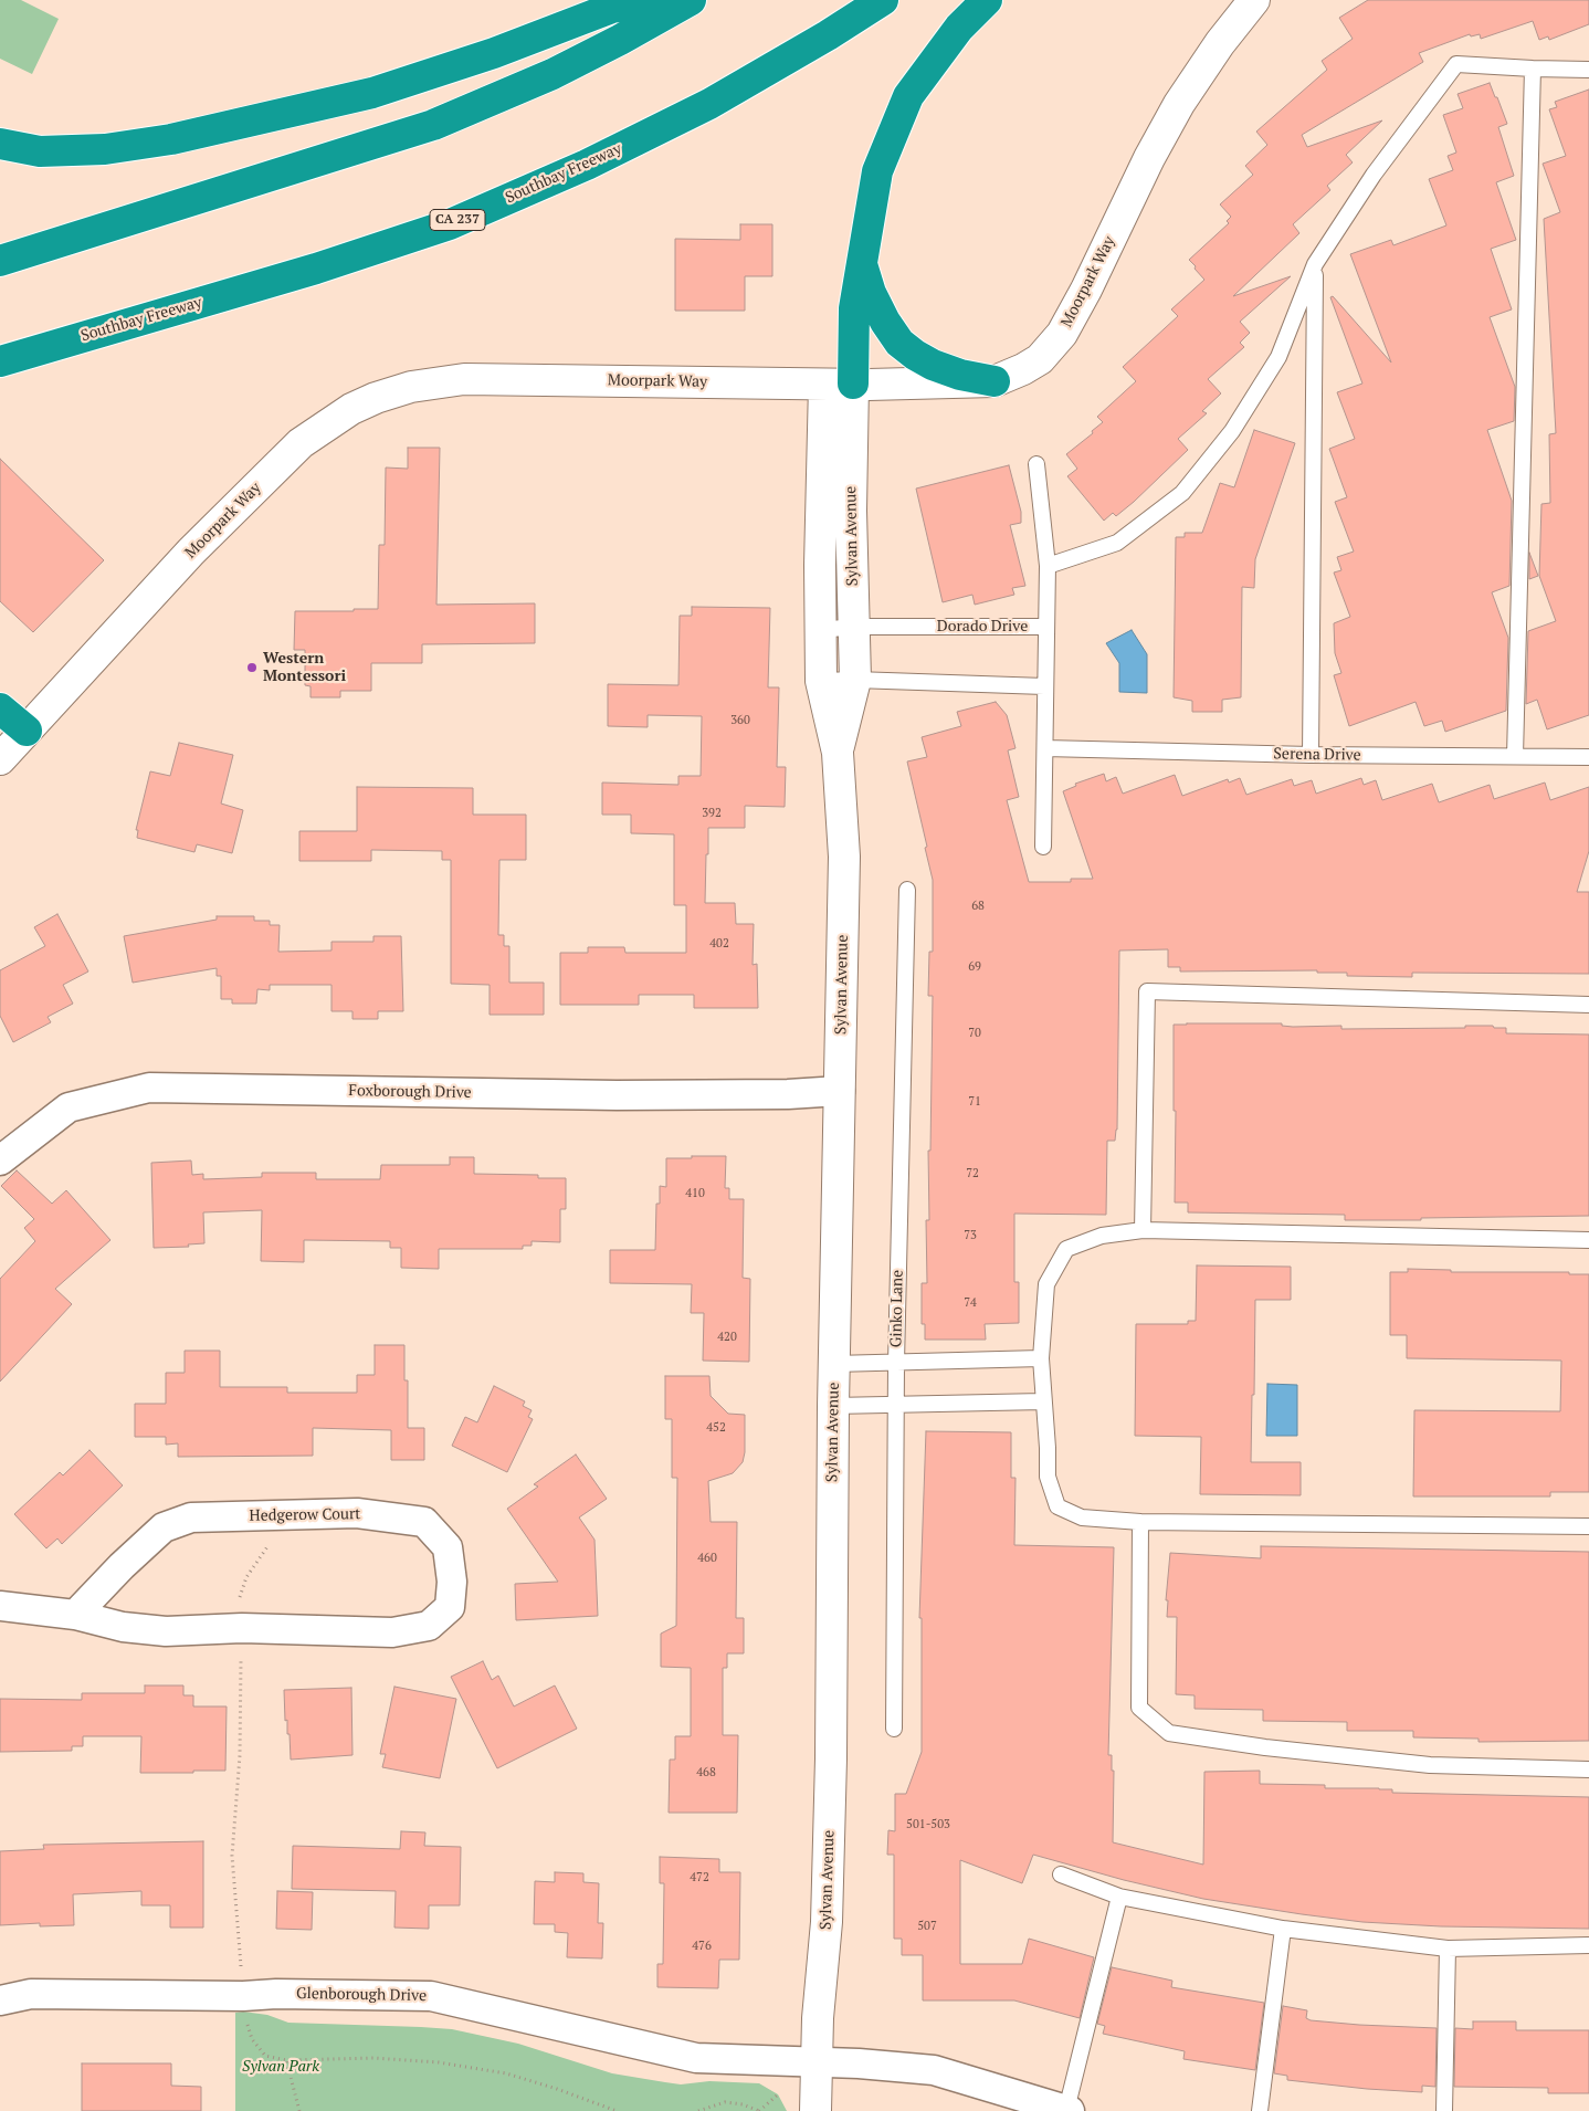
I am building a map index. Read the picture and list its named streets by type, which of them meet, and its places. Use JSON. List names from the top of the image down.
{
  "streets": {
    "highway": ["Southbay Freeway", "CA 237"],
    "street": [
      "Moorpark Way",
      "Sylvan Avenue",
      "Foxborough Drive",
      "Hedgerow Court",
      "Glenborough Drive"
    ],
    "lane": ["Dorado Drive", "Serena Drive", "Ginko Lane"]
  },
  "crossings": [
    ["Moorpark Way", "Sylvan Avenue"],
    ["Sylvan Avenue", "Dorado Drive"],
    ["Sylvan Avenue", "Foxborough Drive"],
    ["Sylvan Avenue", "Glenborough Drive"]
  ],
  "parks": ["Sylvan Park"],
  "places": ["Western Montessori"],
  "house_numbers": [
    "360",
    "392",
    "68",
    "402",
    "69",
    "70",
    "71",
    "72",
    "410",
    "73",
    "74",
    "420",
    "452",
    "460",
    "468",
    "501-503",
    "472",
    "507",
    "476"
  ]
}
